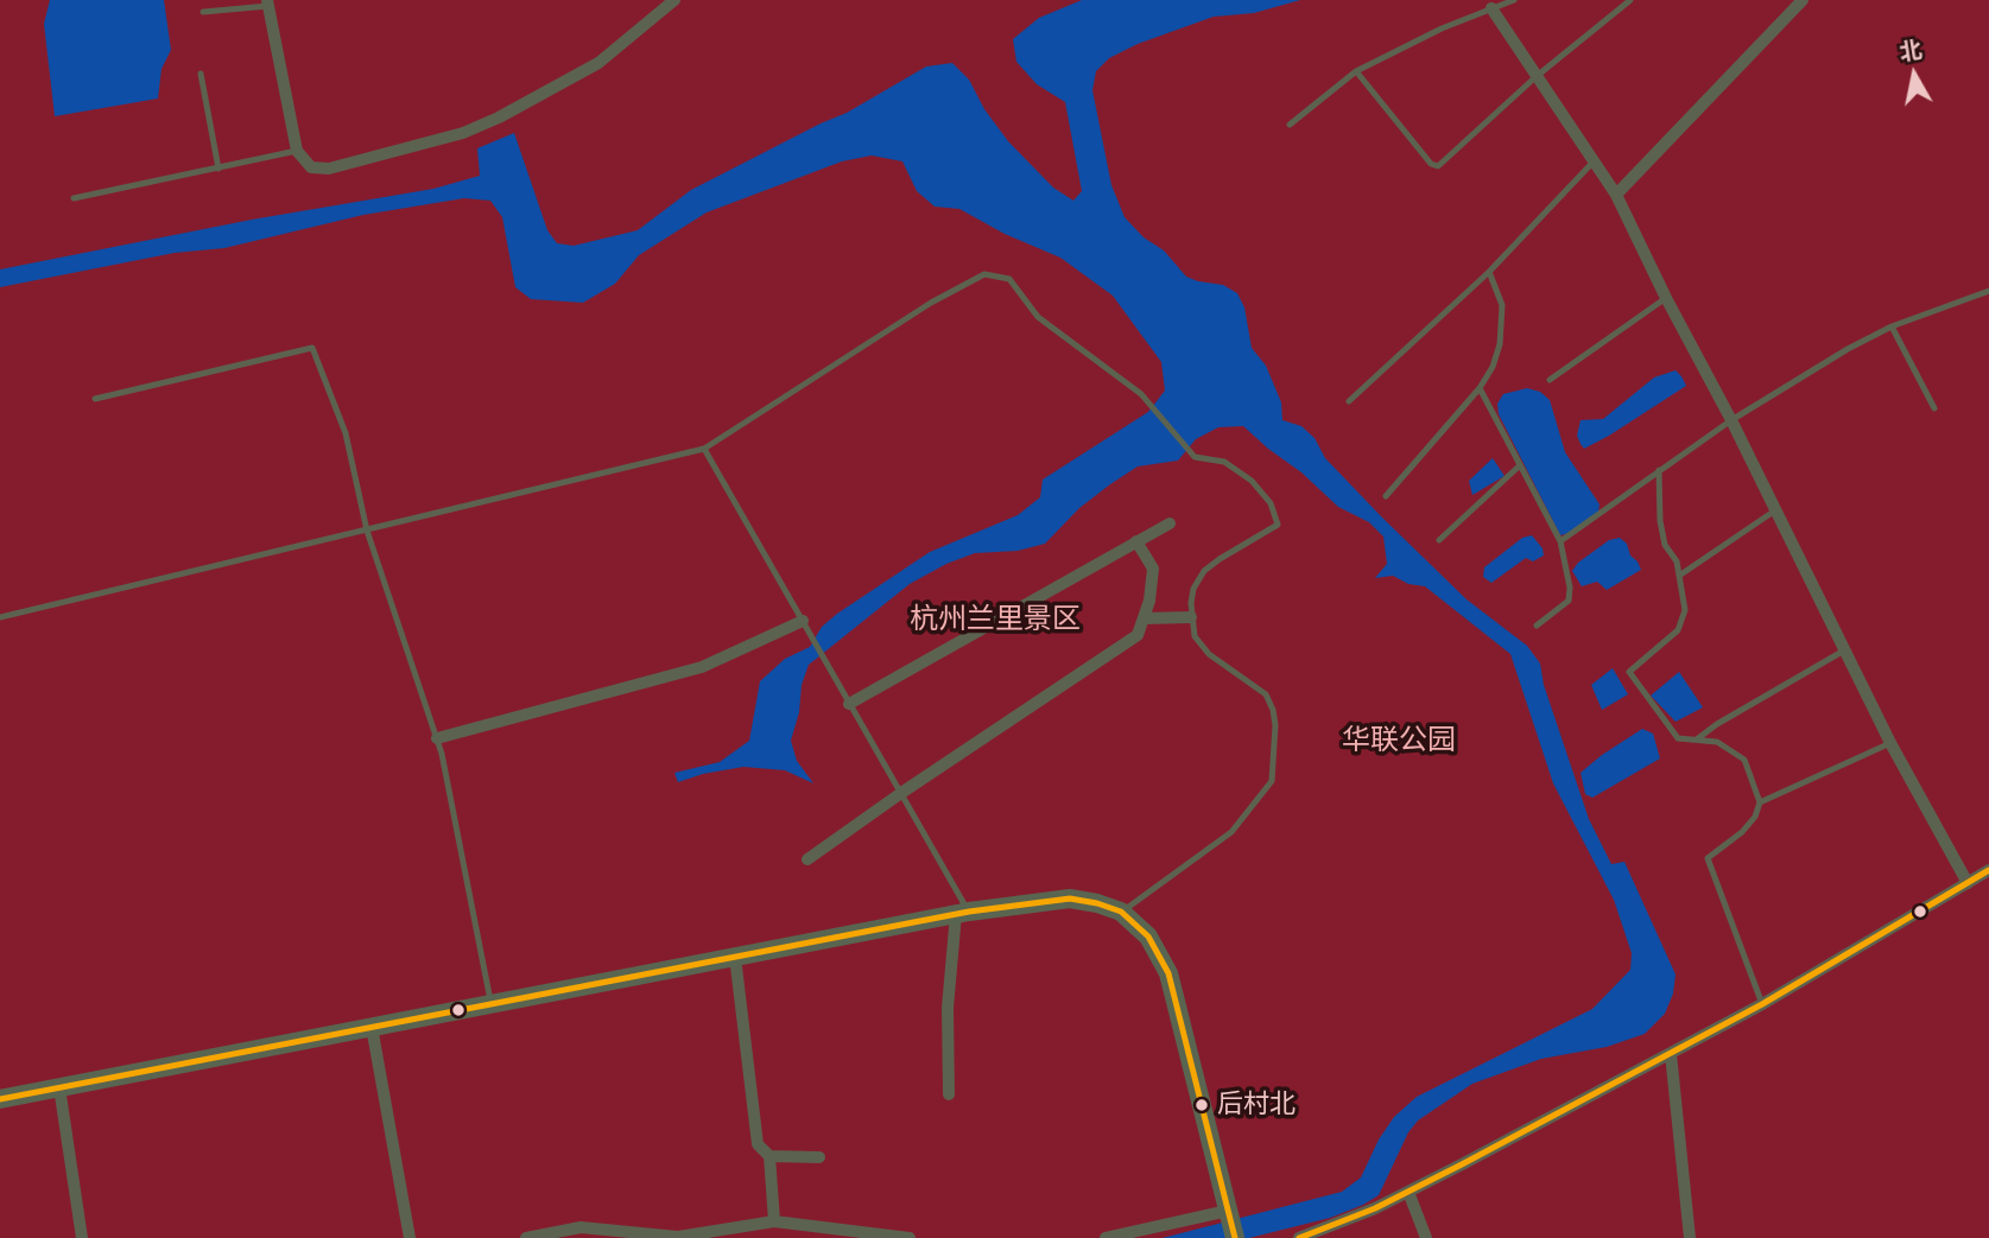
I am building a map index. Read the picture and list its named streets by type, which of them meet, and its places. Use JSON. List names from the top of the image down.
{
  "parks": ["杭州兰里景区", "华联公园"],
  "places": ["后村北"],
  "north": "top"
}
